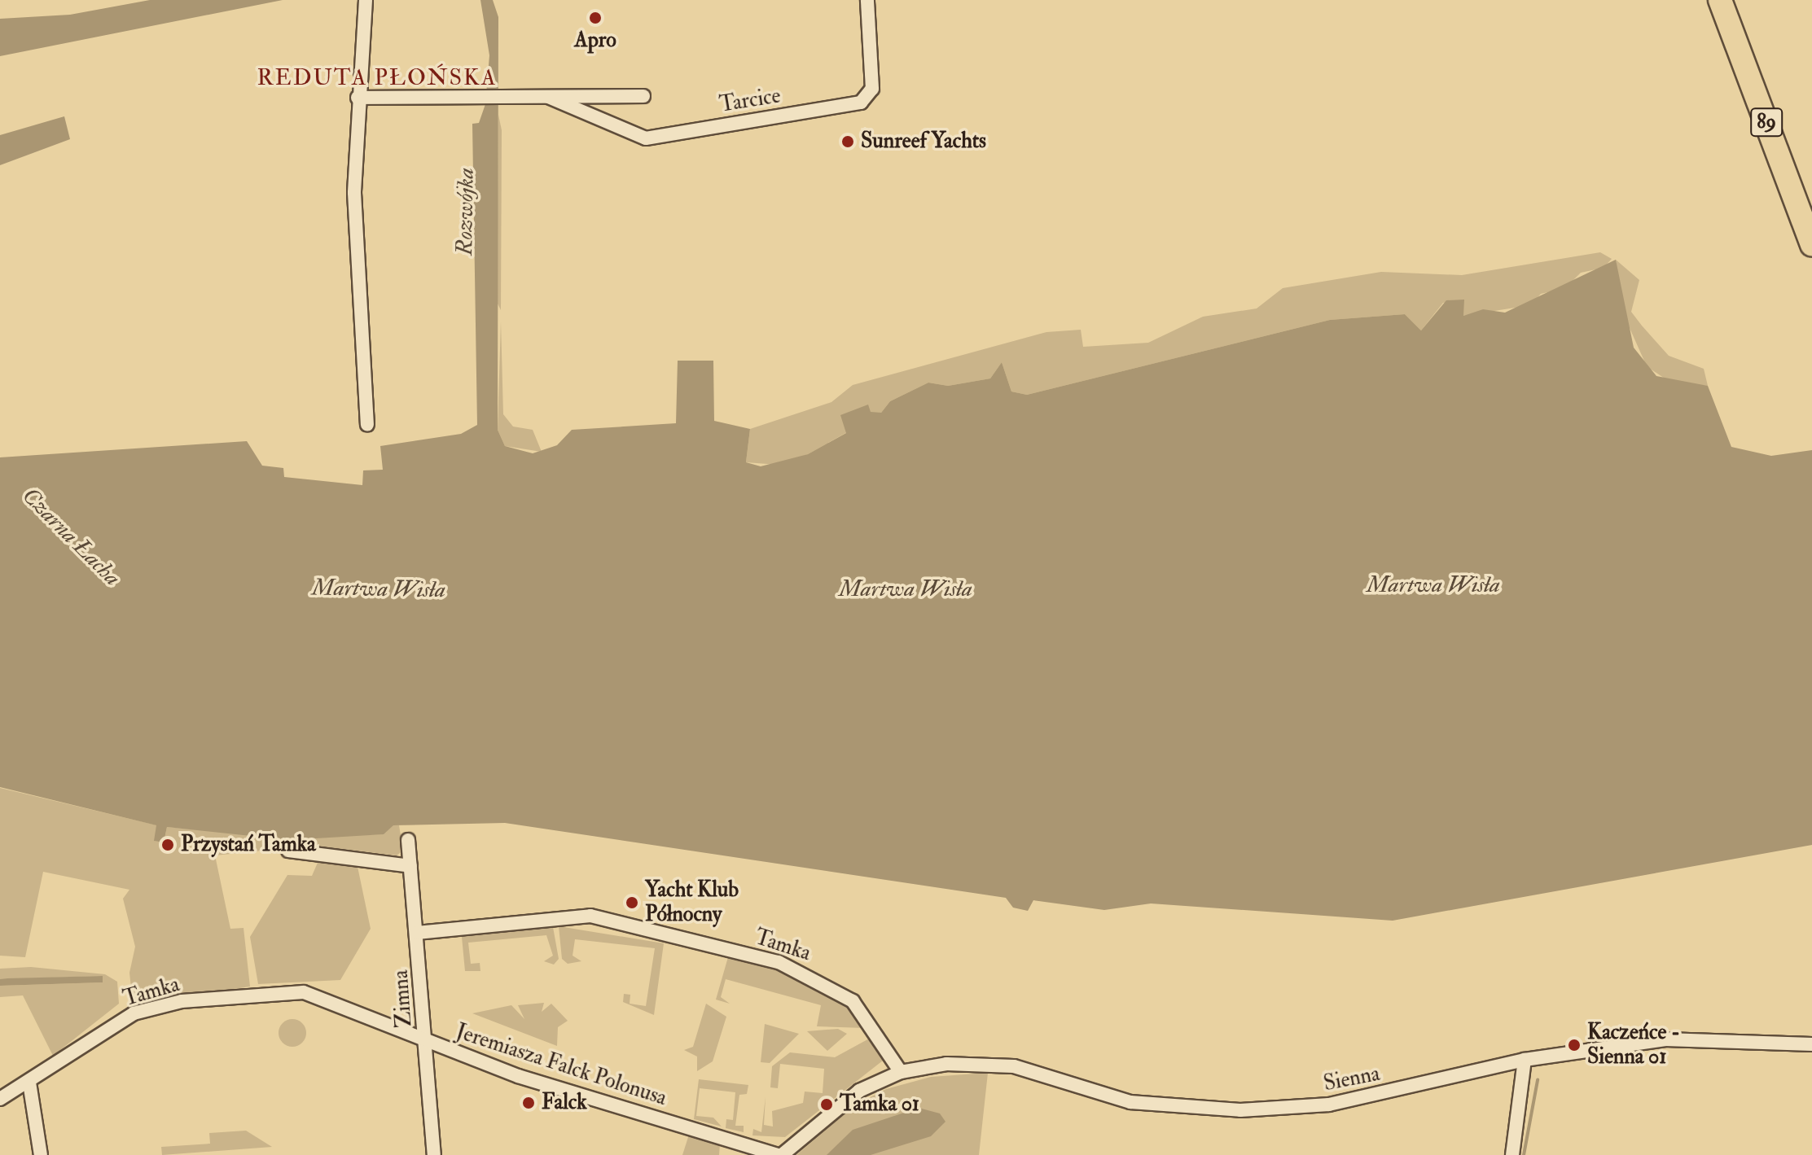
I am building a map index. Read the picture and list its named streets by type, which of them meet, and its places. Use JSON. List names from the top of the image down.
{
  "streets": {
    "highway": ["89"],
    "street": [
      "Tarcice",
      "Tamka",
      "Zimna",
      "Jeremiasza Falck Polonusa",
      "Sienna"
    ]
  },
  "crossings": [
    ["Tamka", "Zimna"],
    ["Tamka", "Jeremiasza Falck Polonusa"],
    ["Tamka", "Sienna"],
    ["Zimna", "Jeremiasza Falck Polonusa"],
    ["Jeremiasza Falck Polonusa", "Sienna"]
  ],
  "districts": ["REDUTA PŁOŃSKA"],
  "water": ["Rozwójka", "Czarna Łacha", "Martwa Wisła"],
  "places": [
    "Apro",
    "Sunreef Yachts",
    "Przystań Tamka",
    "Yacht Klub Północny",
    "Kaczeńce - Sienna 01",
    "Falck",
    "Tamka 01"
  ]
}
